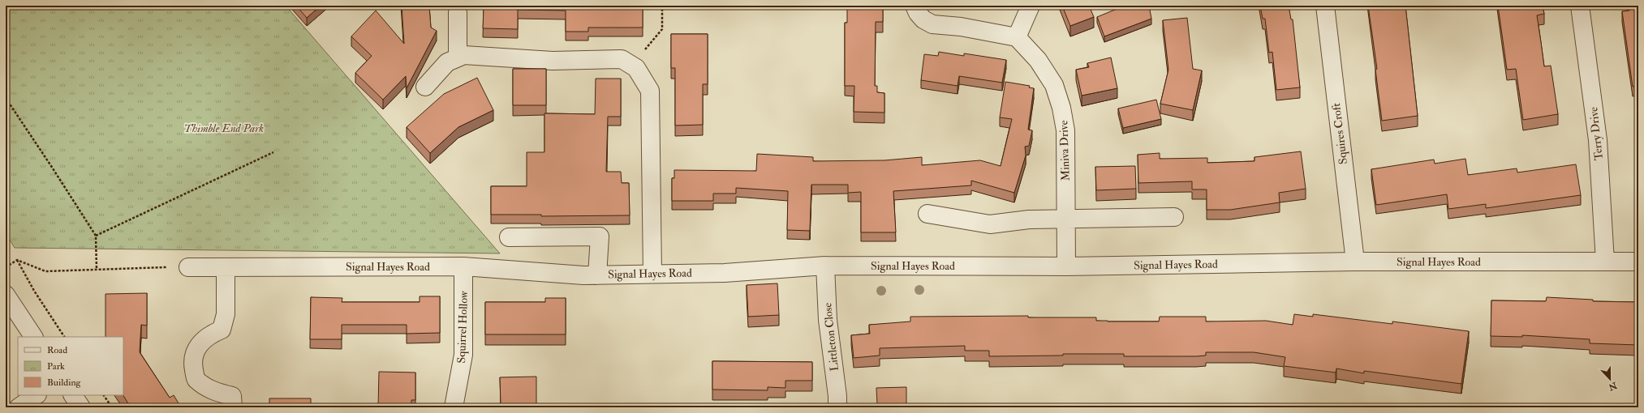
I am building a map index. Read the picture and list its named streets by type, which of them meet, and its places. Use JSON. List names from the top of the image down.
{
  "streets": {
    "street": [
      "Squires Croft",
      "Terry Drive",
      "Miniva Drive",
      "Signal Hayes Road",
      "Squirrel Hollow",
      "Littleton Close"
    ]
  },
  "crossings": [
    ["Squires Croft", "Signal Hayes Road"],
    ["Terry Drive", "Signal Hayes Road"],
    ["Miniva Drive", "Signal Hayes Road"],
    ["Signal Hayes Road", "Squirrel Hollow"],
    ["Signal Hayes Road", "Littleton Close"]
  ],
  "parks": ["Thimble End Park"],
  "legend": ["Road", "Park", "Building"],
  "north": "bottom"
}
